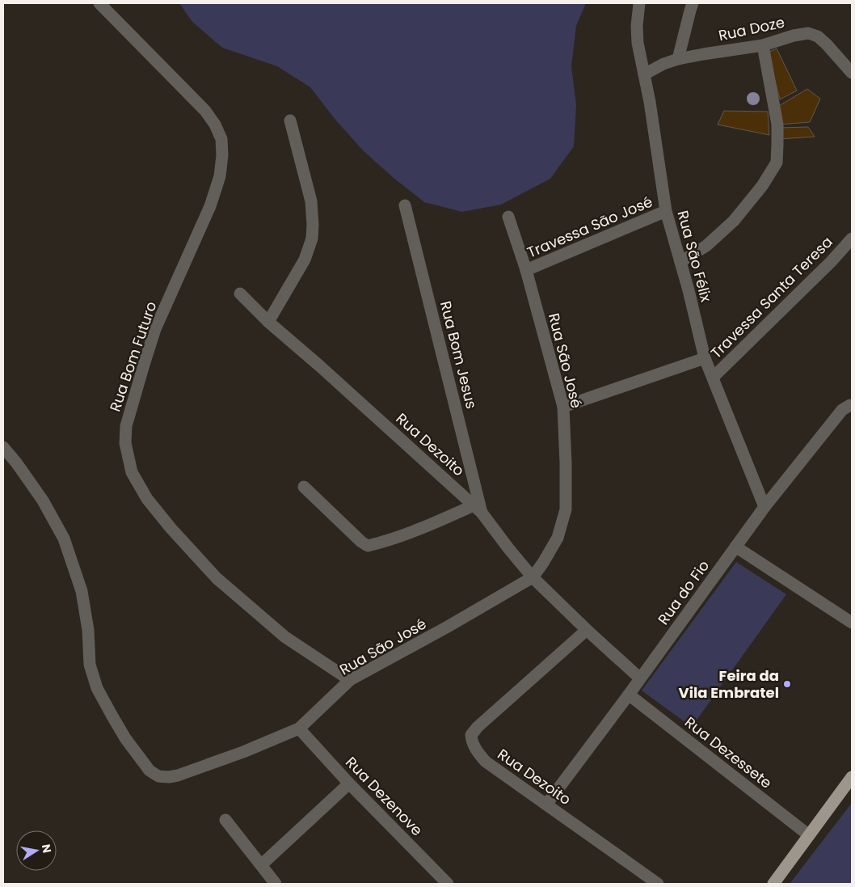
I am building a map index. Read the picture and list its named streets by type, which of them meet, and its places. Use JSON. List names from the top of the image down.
{
  "streets": {
    "street": [
      "Rua Doze",
      "Travessa São José",
      "Rua São Félix",
      "Travessa Santa Teresa",
      "Rua Bom Jesus",
      "Rua Bom Futuro",
      "Rua São José",
      "Rua Dezoito",
      "Rua do Fio",
      "Rua Dezessete",
      "Rua Dezenove"
    ]
  },
  "crossings": [
    ["Rua Doze", "Rua São Félix"],
    ["Travessa São José", "Rua São Félix"],
    ["Travessa São José", "Rua São José"],
    ["Rua São Félix", "Travessa Santa Teresa"],
    ["Rua São Félix", "Rua do Fio"],
    ["Travessa Santa Teresa", "Rua São José"],
    ["Rua Bom Jesus", "Rua Dezoito"],
    ["Rua Bom Futuro", "Rua São José"],
    ["Rua São José", "Rua Dezoito"],
    ["Rua São José", "Rua Dezenove"],
    ["Rua Dezoito", "Rua do Fio"],
    ["Rua do Fio", "Rua Dezessete"]
  ],
  "places": ["Feira da Vila Embratel"],
  "north": "right"
}
